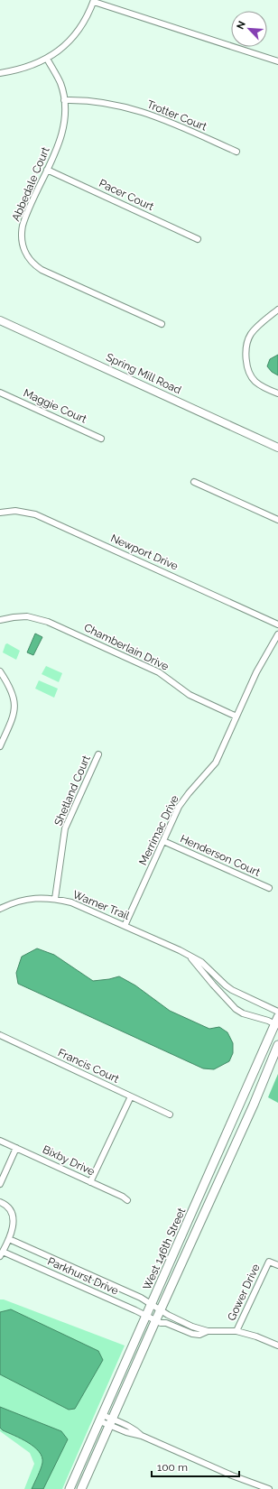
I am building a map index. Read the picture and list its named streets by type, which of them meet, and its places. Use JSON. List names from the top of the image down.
{
  "streets": {
    "main road": ["West 146th Street"],
    "street": [
      "Trotter Court",
      "Abbedale Court",
      "Pacer Court",
      "Spring Mill Road",
      "Maggie Court",
      "Newport Drive",
      "Chamberlain Drive",
      "Shetland Court",
      "Merrimac Drive",
      "Henderson Court",
      "Warner Trail",
      "Francis Court",
      "Bixby Drive",
      "Parkhurst Drive",
      "Gower Drive"
    ]
  },
  "crossings": [
    ["Trotter Court", "Abbedale Court"],
    ["Abbedale Court", "Pacer Court"],
    ["Chamberlain Drive", "Merrimac Drive"],
    ["Shetland Court", "Warner Trail"],
    ["Merrimac Drive", "Henderson Court"],
    ["Merrimac Drive", "Warner Trail"],
    ["Warner Trail", "West 146th Street"],
    ["West 146th Street", "Parkhurst Drive"]
  ],
  "scale_bar": "100 m",
  "north": "top left"
}
